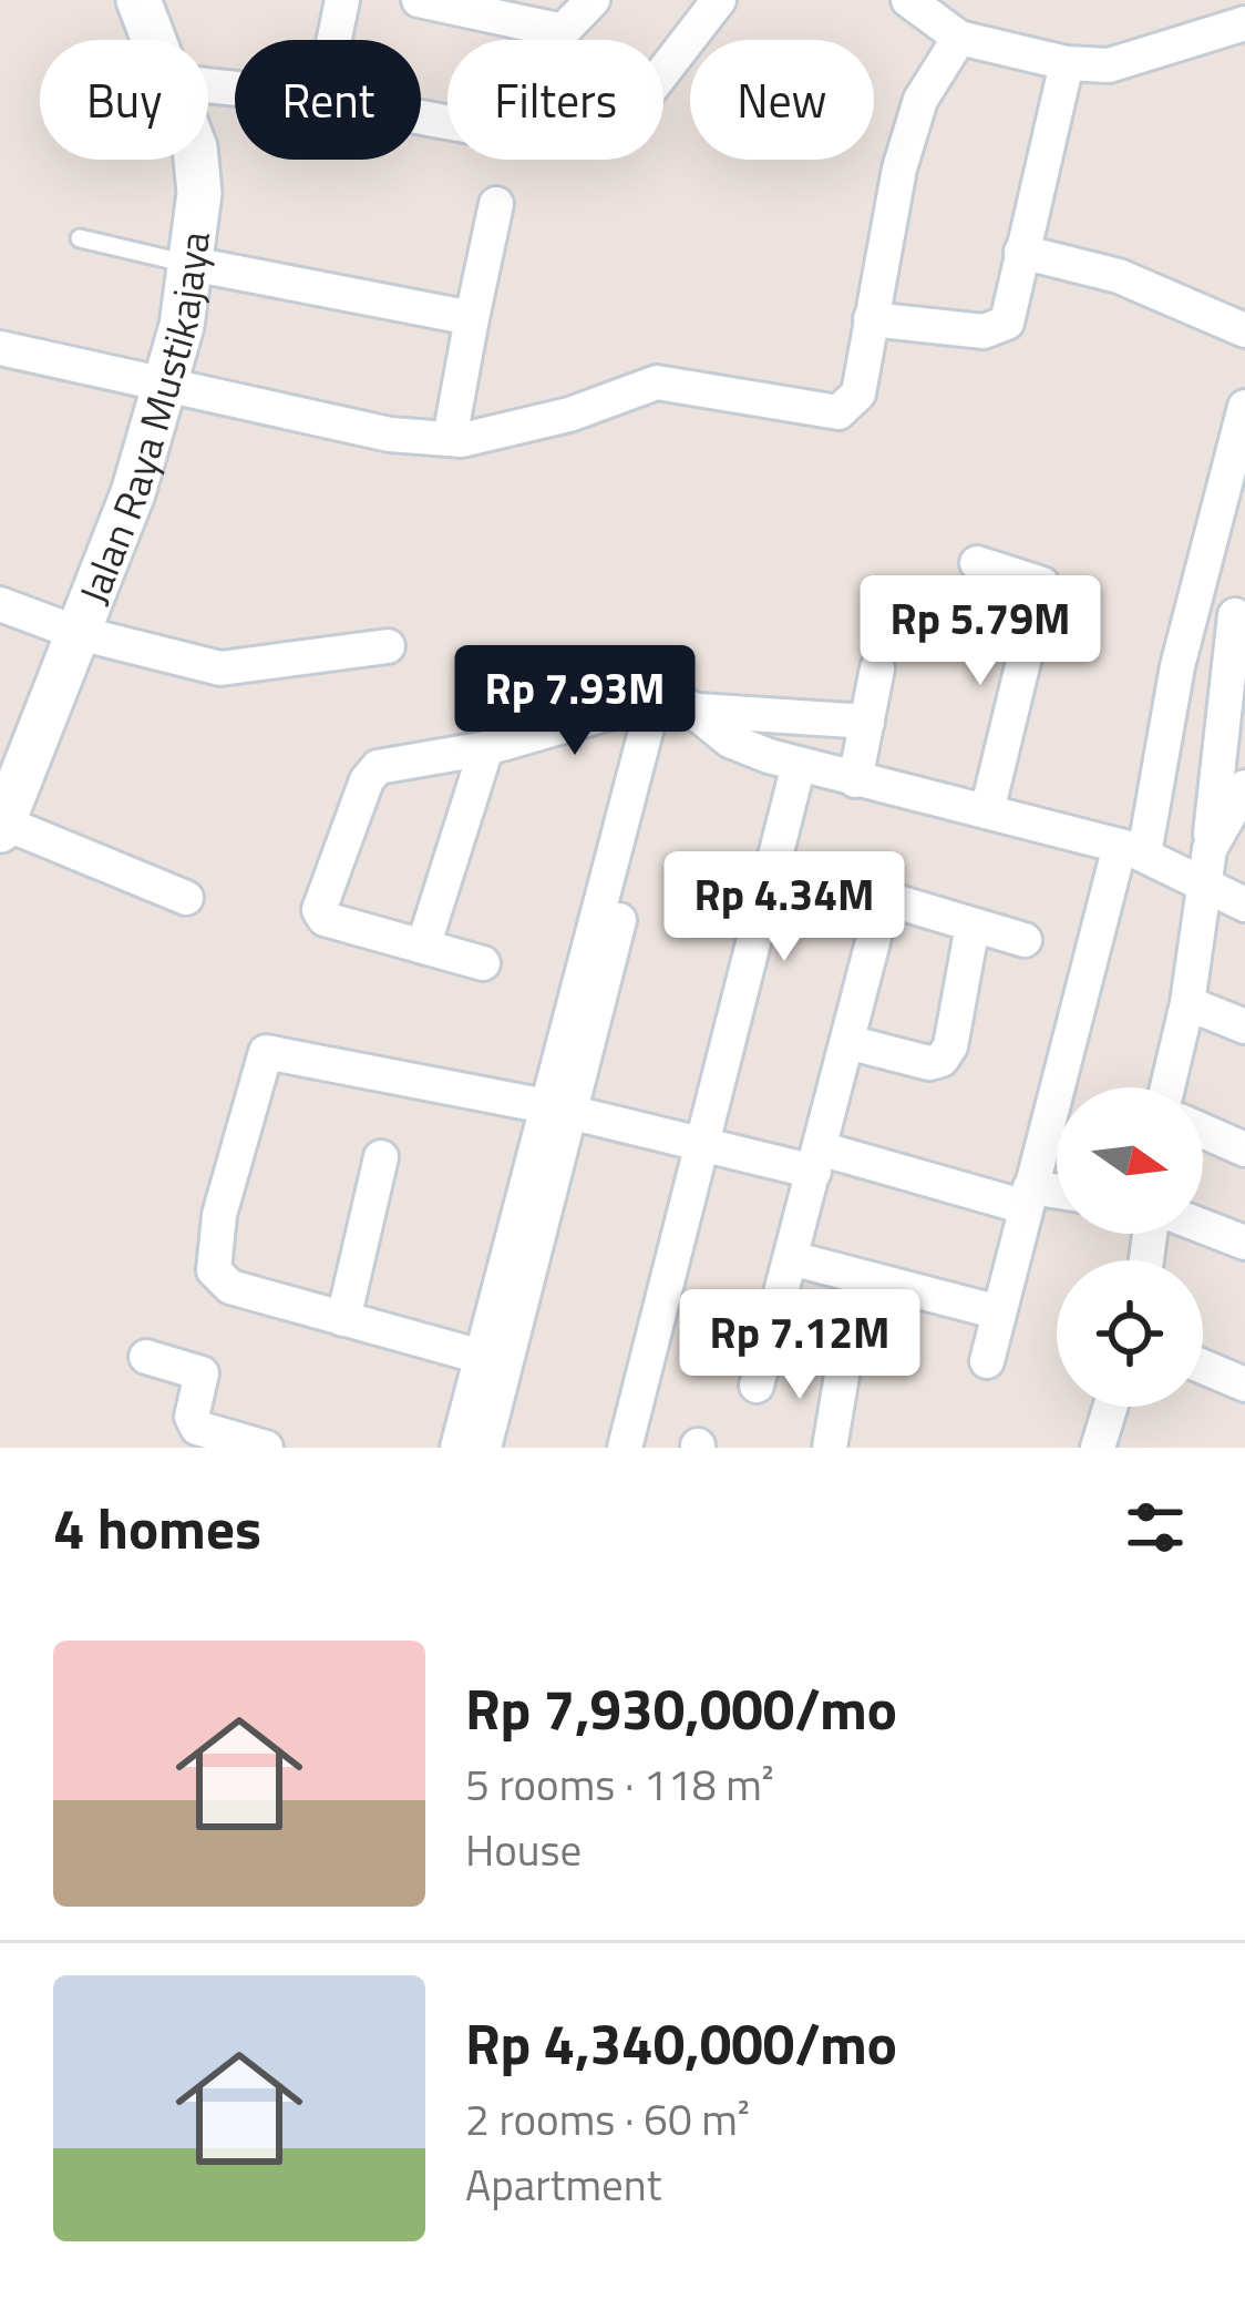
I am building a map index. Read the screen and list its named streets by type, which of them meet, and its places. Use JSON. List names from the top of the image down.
{
  "streets": {
    "main road": ["Jalan Raya Mustikajaya"]
  },
  "north": "right",
  "page": {
    "chip": [
      "Buy",
      "Rent",
      "Filters",
      "New"
    ],
    "price": [
      "Rp 5.79M",
      "Rp 7.93M",
      "Rp 4.34M",
      "Rp 7.12M"
    ],
    "heading": "4 homes",
    "list": [
      {
        "name": "Rp 7,930,000/mo",
        "note": "5 rooms · 118 m² · House"
      },
      {
        "name": "Rp 4,340,000/mo",
        "note": "2 rooms · 60 m² · Apartment"
      }
    ]
  }
}
